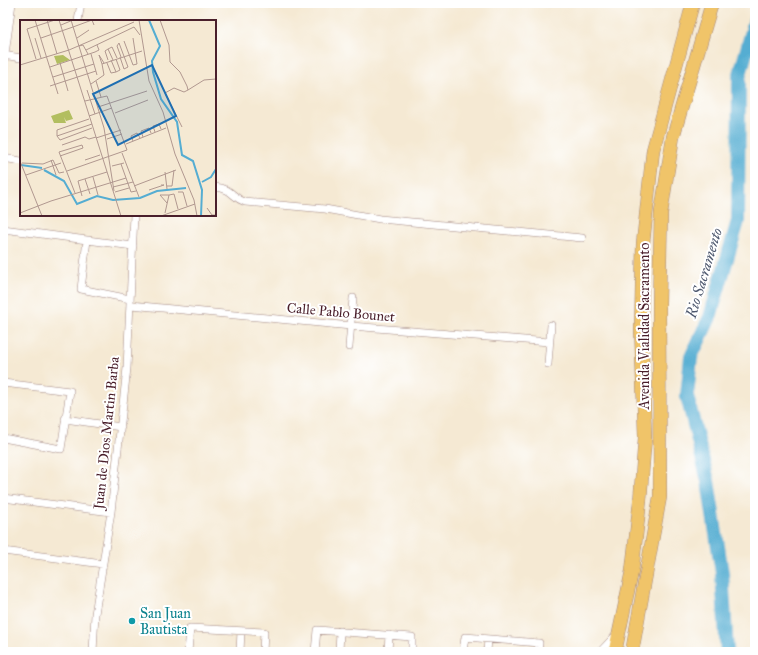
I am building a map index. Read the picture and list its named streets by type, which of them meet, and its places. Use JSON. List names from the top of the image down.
{
  "streets": {
    "highway": ["Avenida Vialidad Sacramento"],
    "street": ["Calle Pablo Bounet", "Juan de Dios Martin Barba"]
  },
  "crossings": [
    ["Calle Pablo Bounet", "Juan de Dios Martin Barba"]
  ],
  "water": ["Rio Sacramento"],
  "places": ["San Juan Bautista"]
}
